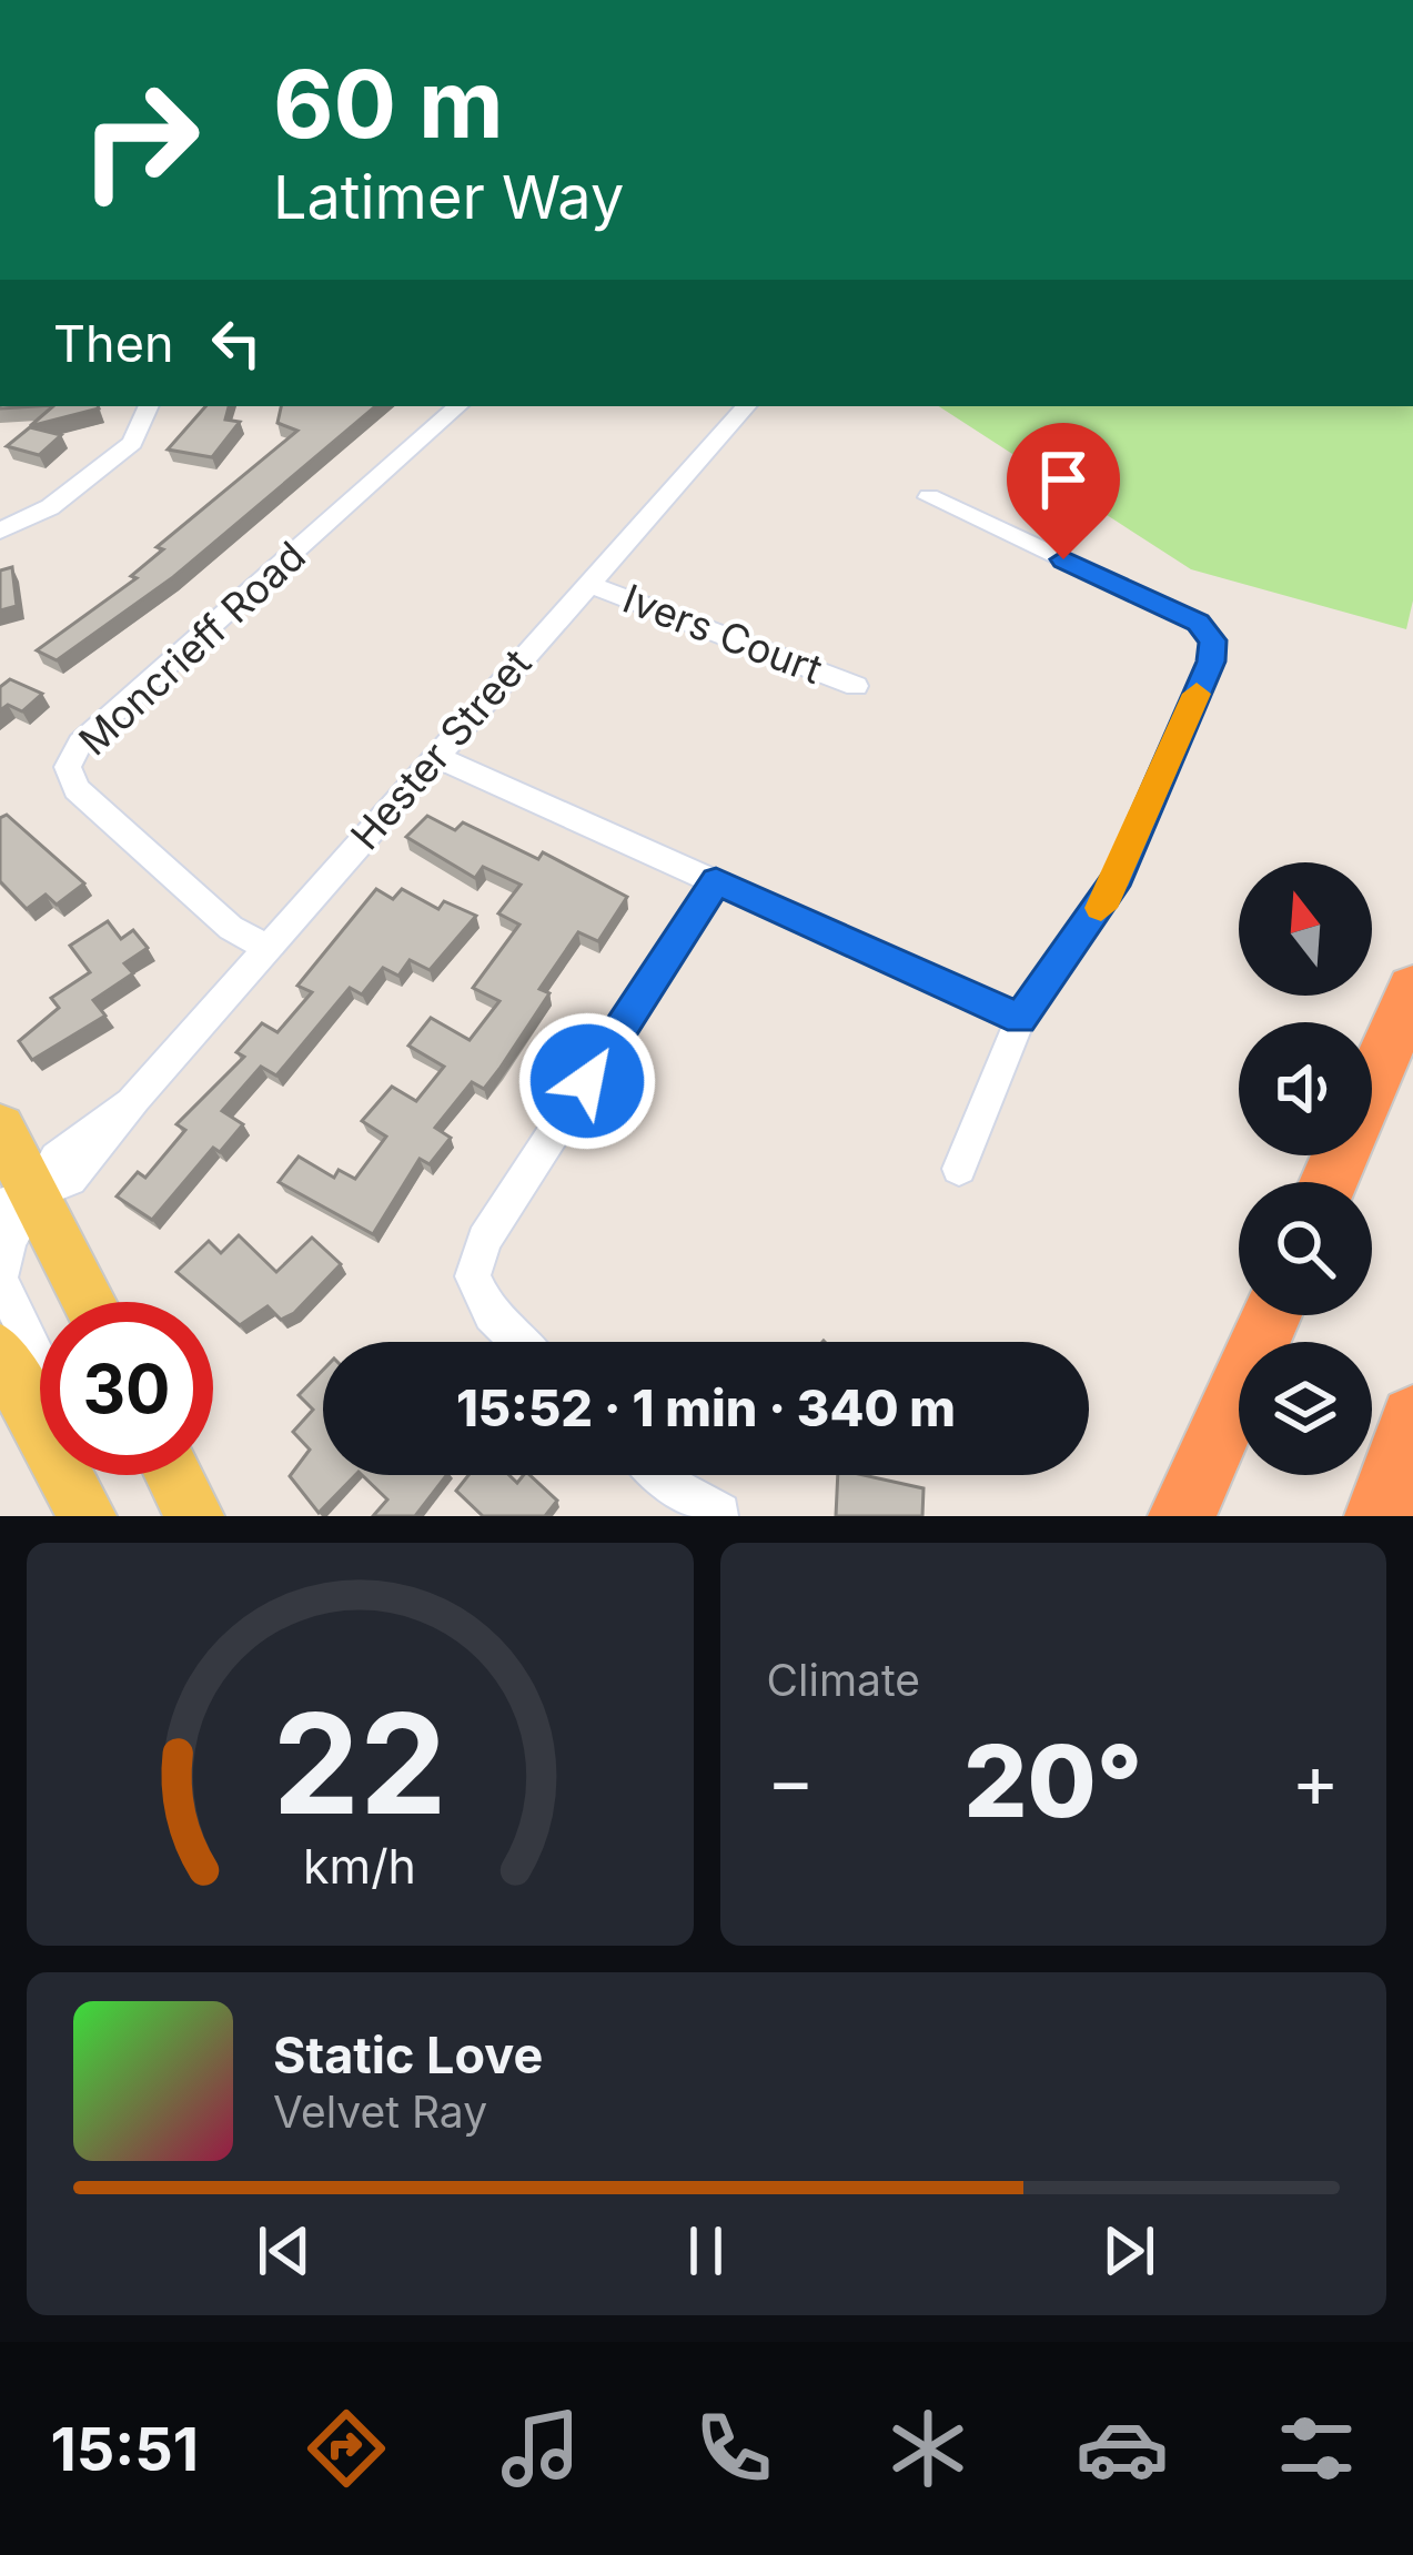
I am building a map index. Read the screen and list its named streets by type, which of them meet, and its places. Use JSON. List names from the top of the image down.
{
  "streets": {
    "street": ["Ivers Court", "Moncrieff Road", "Hester Street"]
  },
  "crossings": [
    ["Ivers Court", "Hester Street"],
    ["Moncrieff Road", "Hester Street"]
  ],
  "north": "top",
  "page": {
    "turn": ["60 m", "Latimer Way"],
    "then": "Then",
    "limit": "30",
    "trip": "15:52 · 1 min · 340 m",
    "tile": "Climate",
    "heat": ["−", "20°", "+"],
    "song": ["Static Love", "Velvet Ray"],
    "tabs": "15:51",
    "gauge": ["22", "km/h"]
  }
}
